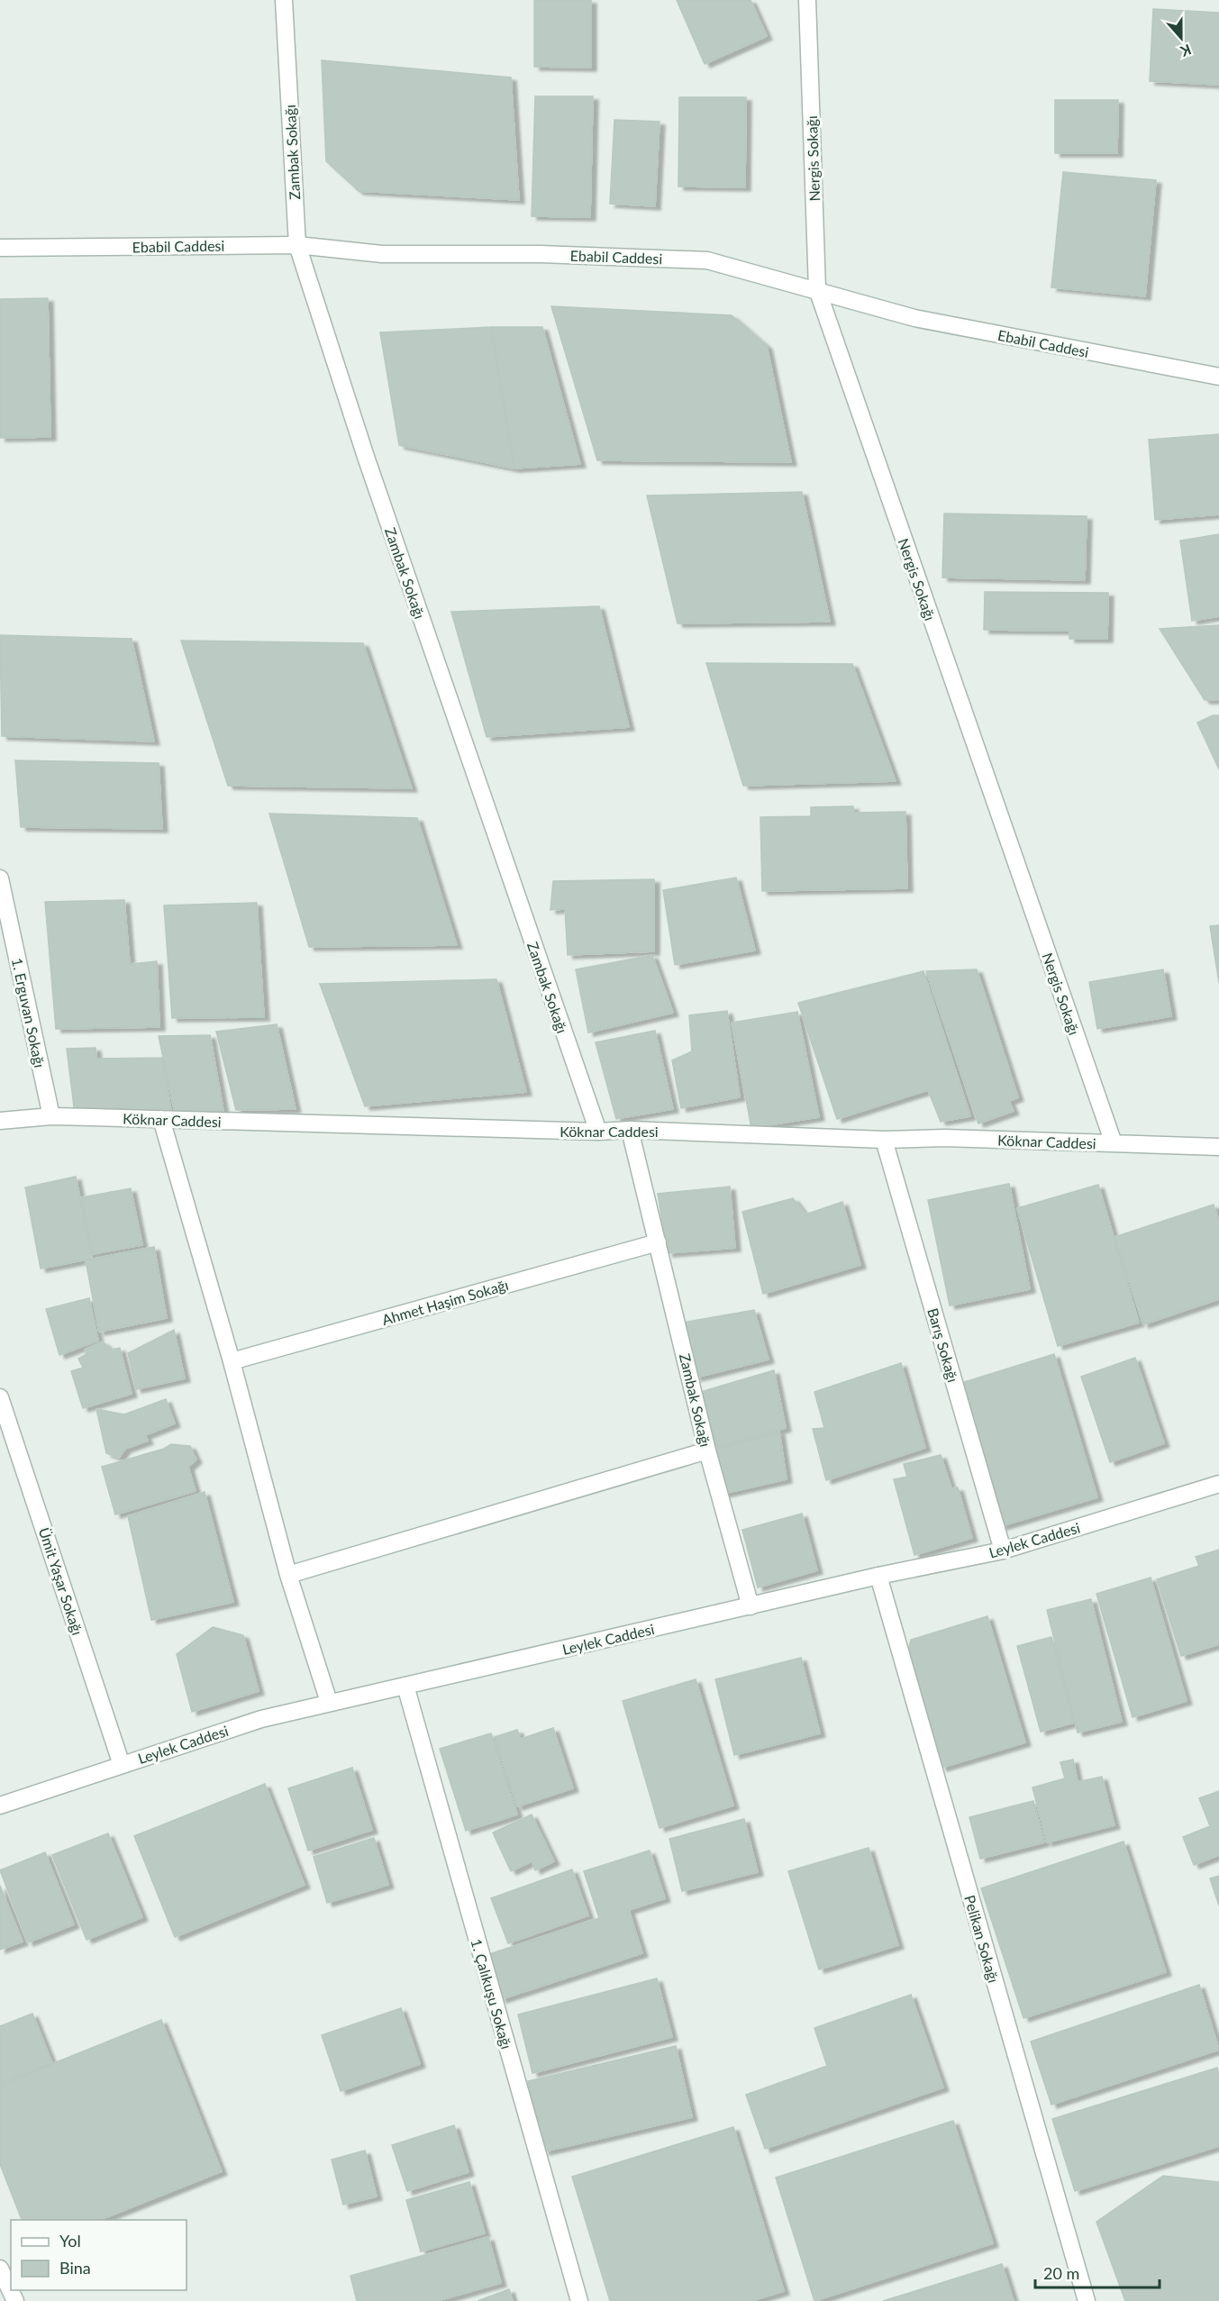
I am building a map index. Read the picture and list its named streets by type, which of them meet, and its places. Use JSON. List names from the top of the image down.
{
  "streets": {
    "street": [
      "Zambak Sokağı",
      "Nergis Sokağı",
      "Ebabil Caddesi",
      "1. Erguvan Sokağı",
      "Köknar Caddesi",
      "Ahmet Haşim Sokağı",
      "Barış Sokağı",
      "Leylek Caddesi",
      "Ümit Yaşar Sokağı",
      "Pelikan Sokağı",
      "1. Çalıkuşu Sokağı"
    ]
  },
  "crossings": [
    ["Zambak Sokağı", "Ebabil Caddesi"],
    ["Zambak Sokağı", "Köknar Caddesi"],
    ["Zambak Sokağı", "Ahmet Haşim Sokağı"],
    ["Zambak Sokağı", "Leylek Caddesi"],
    ["Nergis Sokağı", "Ebabil Caddesi"],
    ["Nergis Sokağı", "Köknar Caddesi"],
    ["1. Erguvan Sokağı", "Köknar Caddesi"],
    ["Köknar Caddesi", "Barış Sokağı"],
    ["Barış Sokağı", "Leylek Caddesi"],
    ["Leylek Caddesi", "Ümit Yaşar Sokağı"],
    ["Leylek Caddesi", "Pelikan Sokağı"],
    ["Leylek Caddesi", "1. Çalıkuşu Sokağı"]
  ],
  "legend": ["Yol", "Bina"],
  "scale_bar": "20 m",
  "north": "bottom"
}
